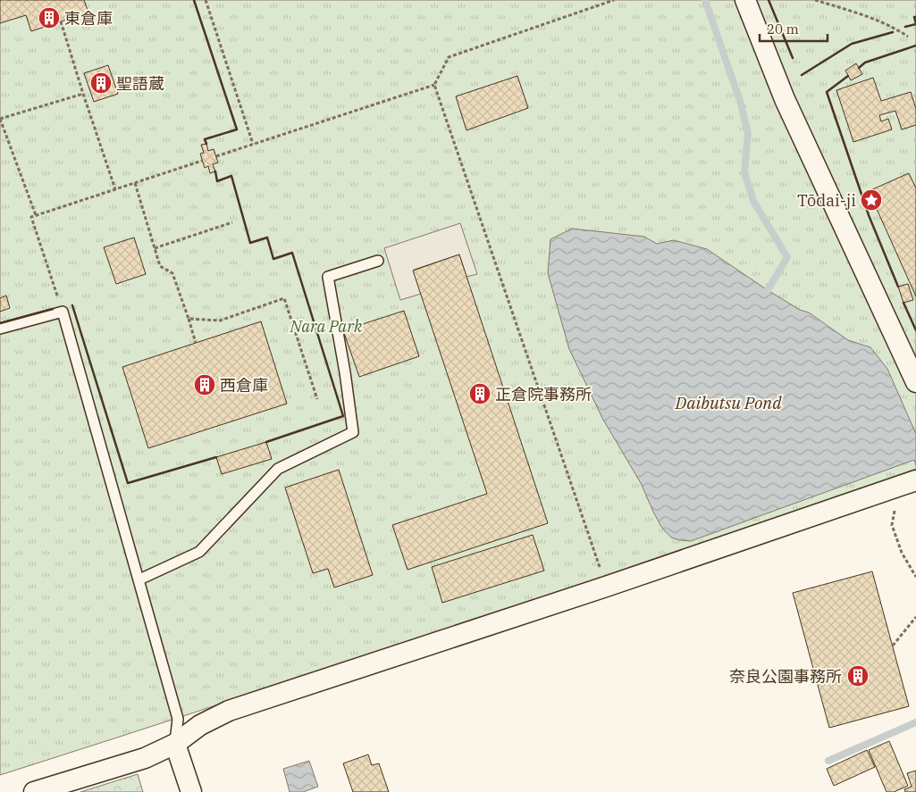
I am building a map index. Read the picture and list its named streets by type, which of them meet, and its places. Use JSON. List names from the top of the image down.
{
  "water": ["Daibutsu Pond"],
  "parks": ["Nara Park"],
  "places": {
    "building": [
      "東倉庫",
      "聖語蔵",
      "西倉庫",
      "正倉院事務所",
      "奈良公園事務所"
    ],
    "place": ["Tōdai-ji"]
  },
  "scale_bar": "20 m"
}
